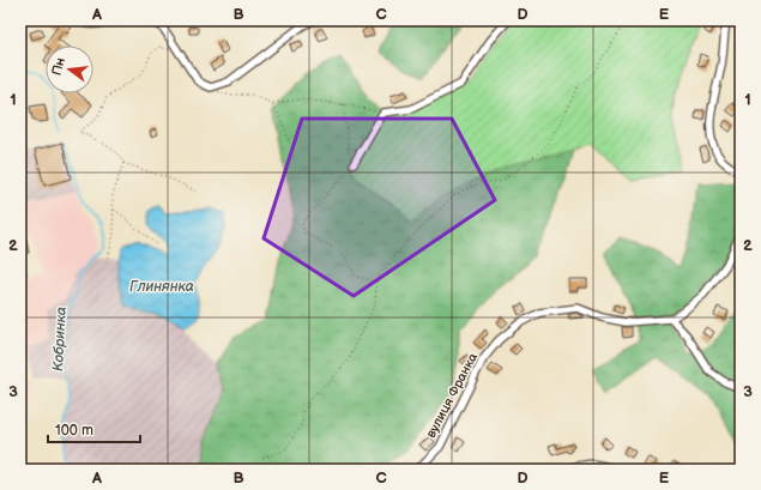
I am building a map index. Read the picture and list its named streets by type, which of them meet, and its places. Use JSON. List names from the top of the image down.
{
  "streets": {
    "street": ["вулиця Франка"]
  },
  "water": ["Глинянка", "Кобринка"],
  "scale_bar": "100 m",
  "north": "left",
  "grid": {
    "columns": [
      "A",
      "B",
      "C",
      "D",
      "E"
    ],
    "rows": ["1", "2", "3"]
  }
}
